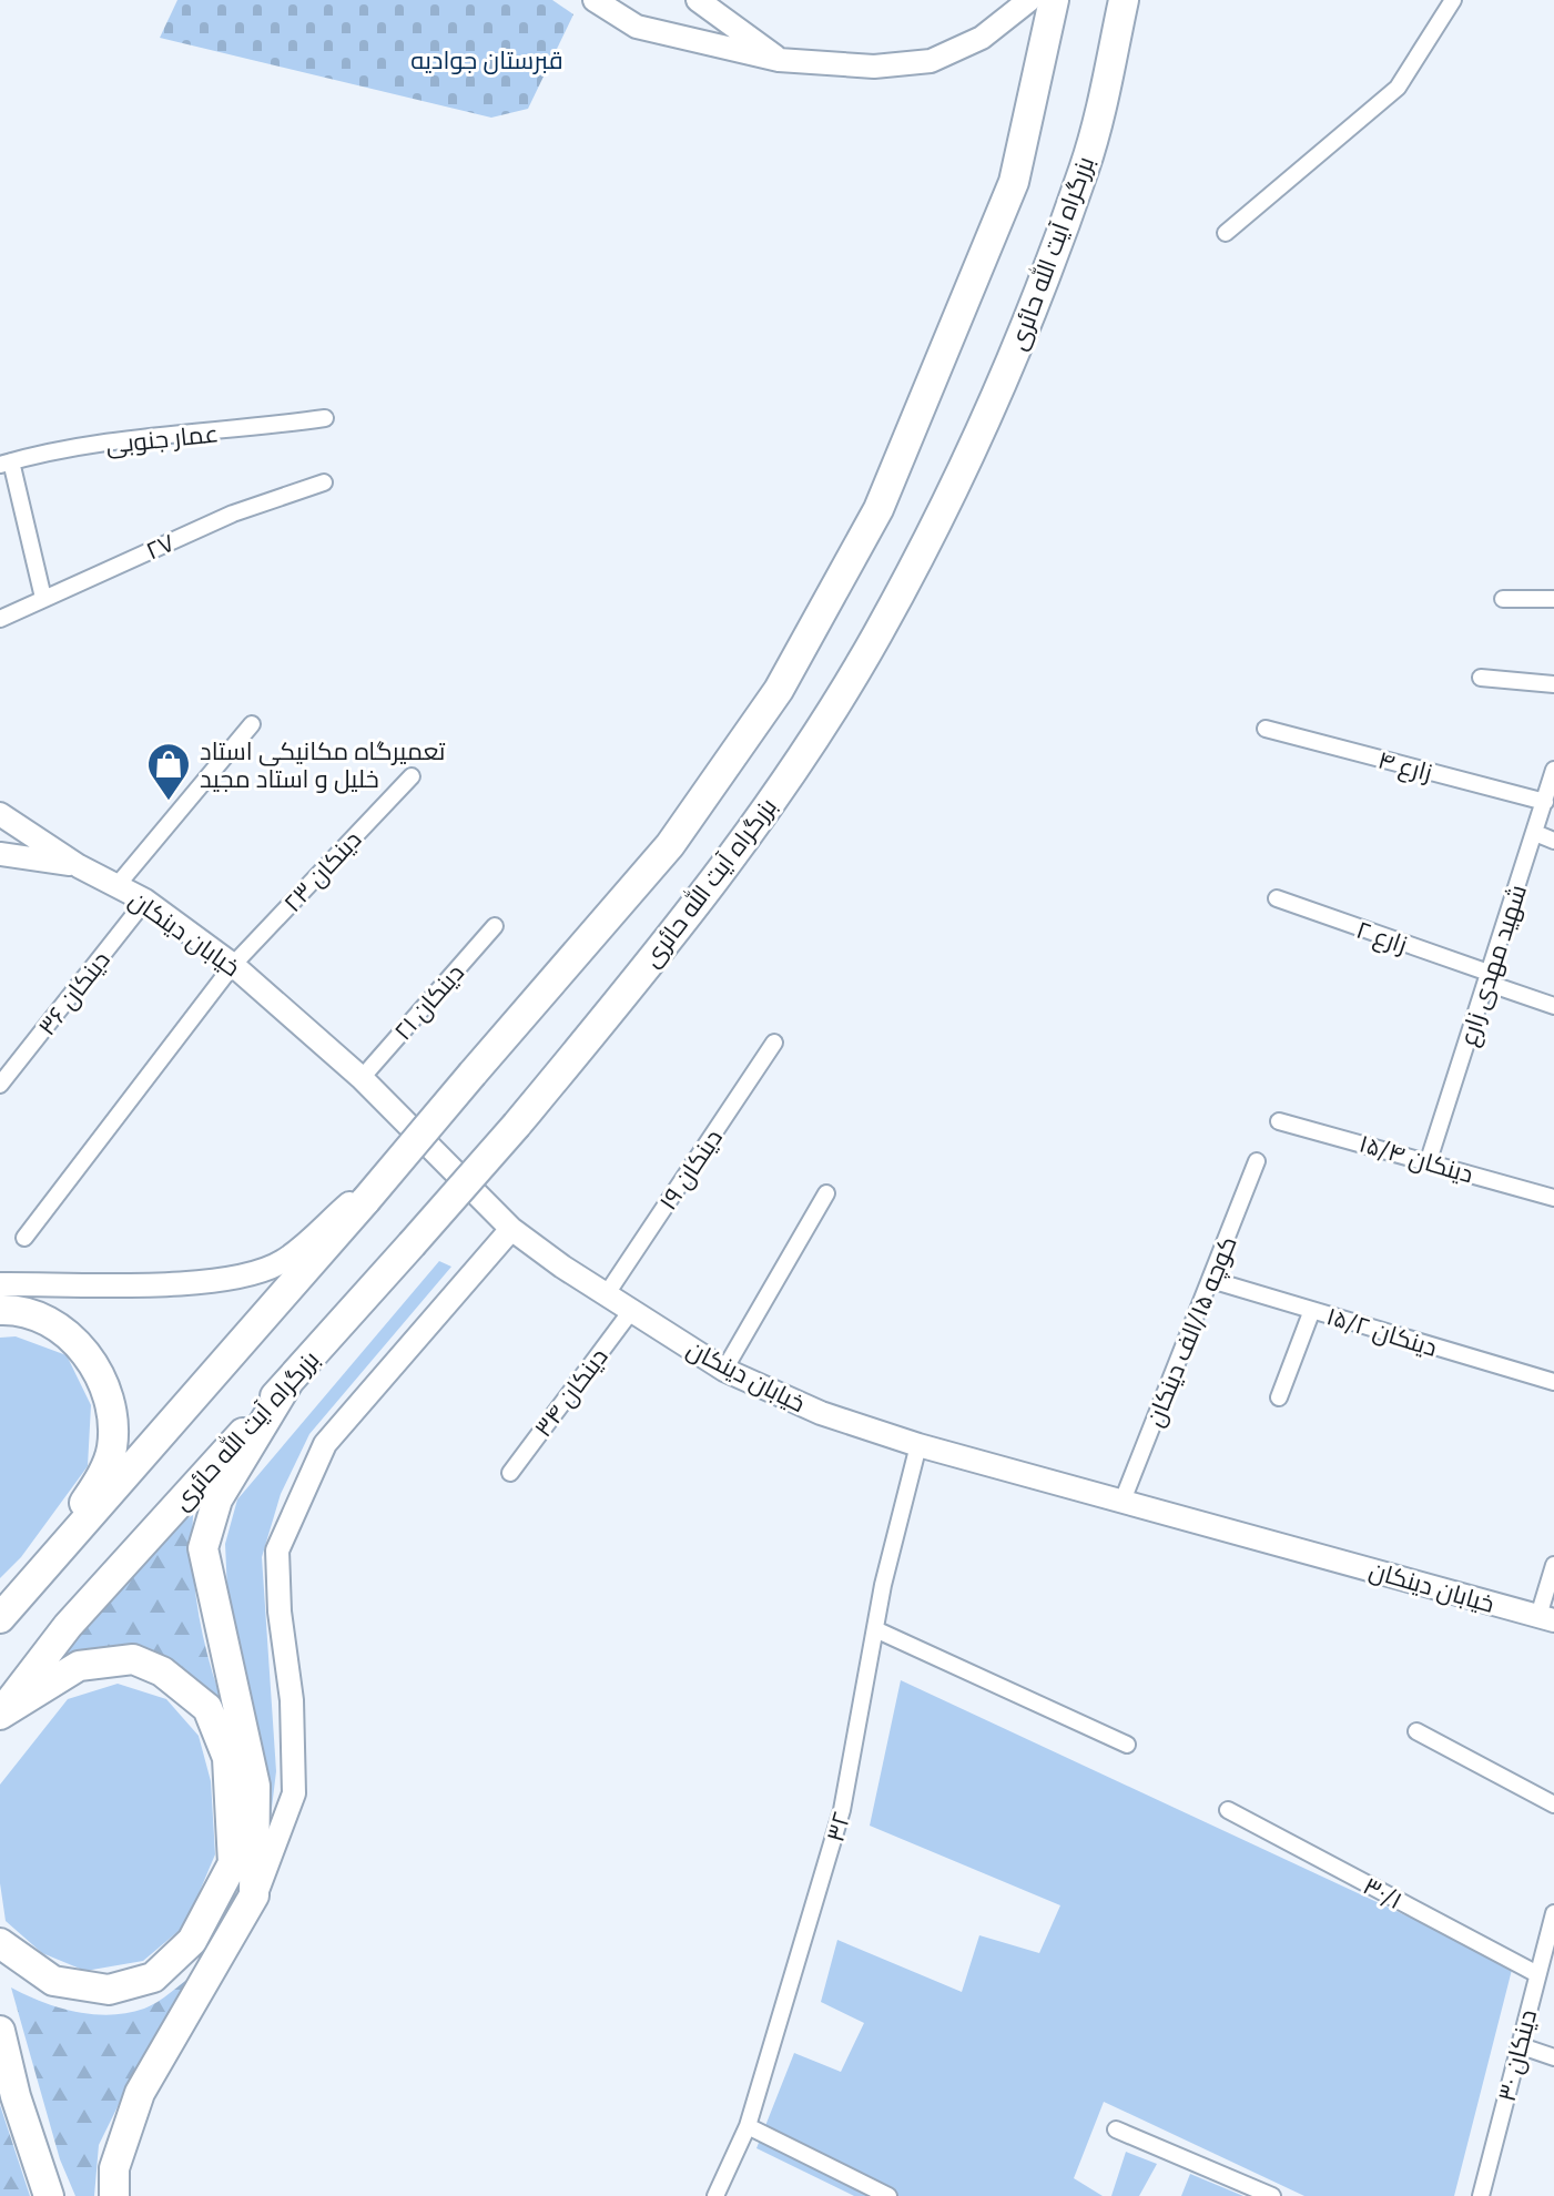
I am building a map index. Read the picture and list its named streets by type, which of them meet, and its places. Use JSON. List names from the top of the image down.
{
  "streets": {
    "highway": ["بزرگراه آیت الله حائری"],
    "main road": ["خیابان دینکان"],
    "street": [
      "عمار جنوبی",
      "۲۷",
      "۴ زارع",
      "۲۳ دینکان",
      "۲ زارع",
      "شهید مهدی زارع",
      "۳۶ دینکان",
      "۲۱ دینکان",
      "۱۵/۴ دینکان",
      "۱۹ دینکان",
      "کوچه ۱۵/الف دینکان",
      "۱۵/۲ دینکان",
      "۳۴ دینکان",
      "۳۲",
      "۳۰/۱",
      "۳۰ دینکان"
    ]
  },
  "crossings": [
    ["۴ زارع", "شهید مهدی زارع"],
    ["۲۳ دینکان", "خیابان دینکان"],
    ["خیابان دینکان", "۳۶ دینکان"],
    ["خیابان دینکان", "۲۱ دینکان"],
    ["خیابان دینکان", "۱۹ دینکان"],
    ["خیابان دینکان", "کوچه ۱۵/الف دینکان"],
    ["خیابان دینکان", "۳۴ دینکان"],
    ["خیابان دینکان", "۳۲"],
    ["۲ زارع", "شهید مهدی زارع"],
    ["شهید مهدی زارع", "۱۵/۴ دینکان"],
    ["کوچه ۱۵/الف دینکان", "۱۵/۲ دینکان"],
    ["۳۰/۱", "۳۰ دینکان"]
  ],
  "parks": ["قبرستان جوادیه"],
  "places": {
    "shop": ["تعمیرگاه مکانیکی استاد خلیل و استاد مجید"]
  }
}
